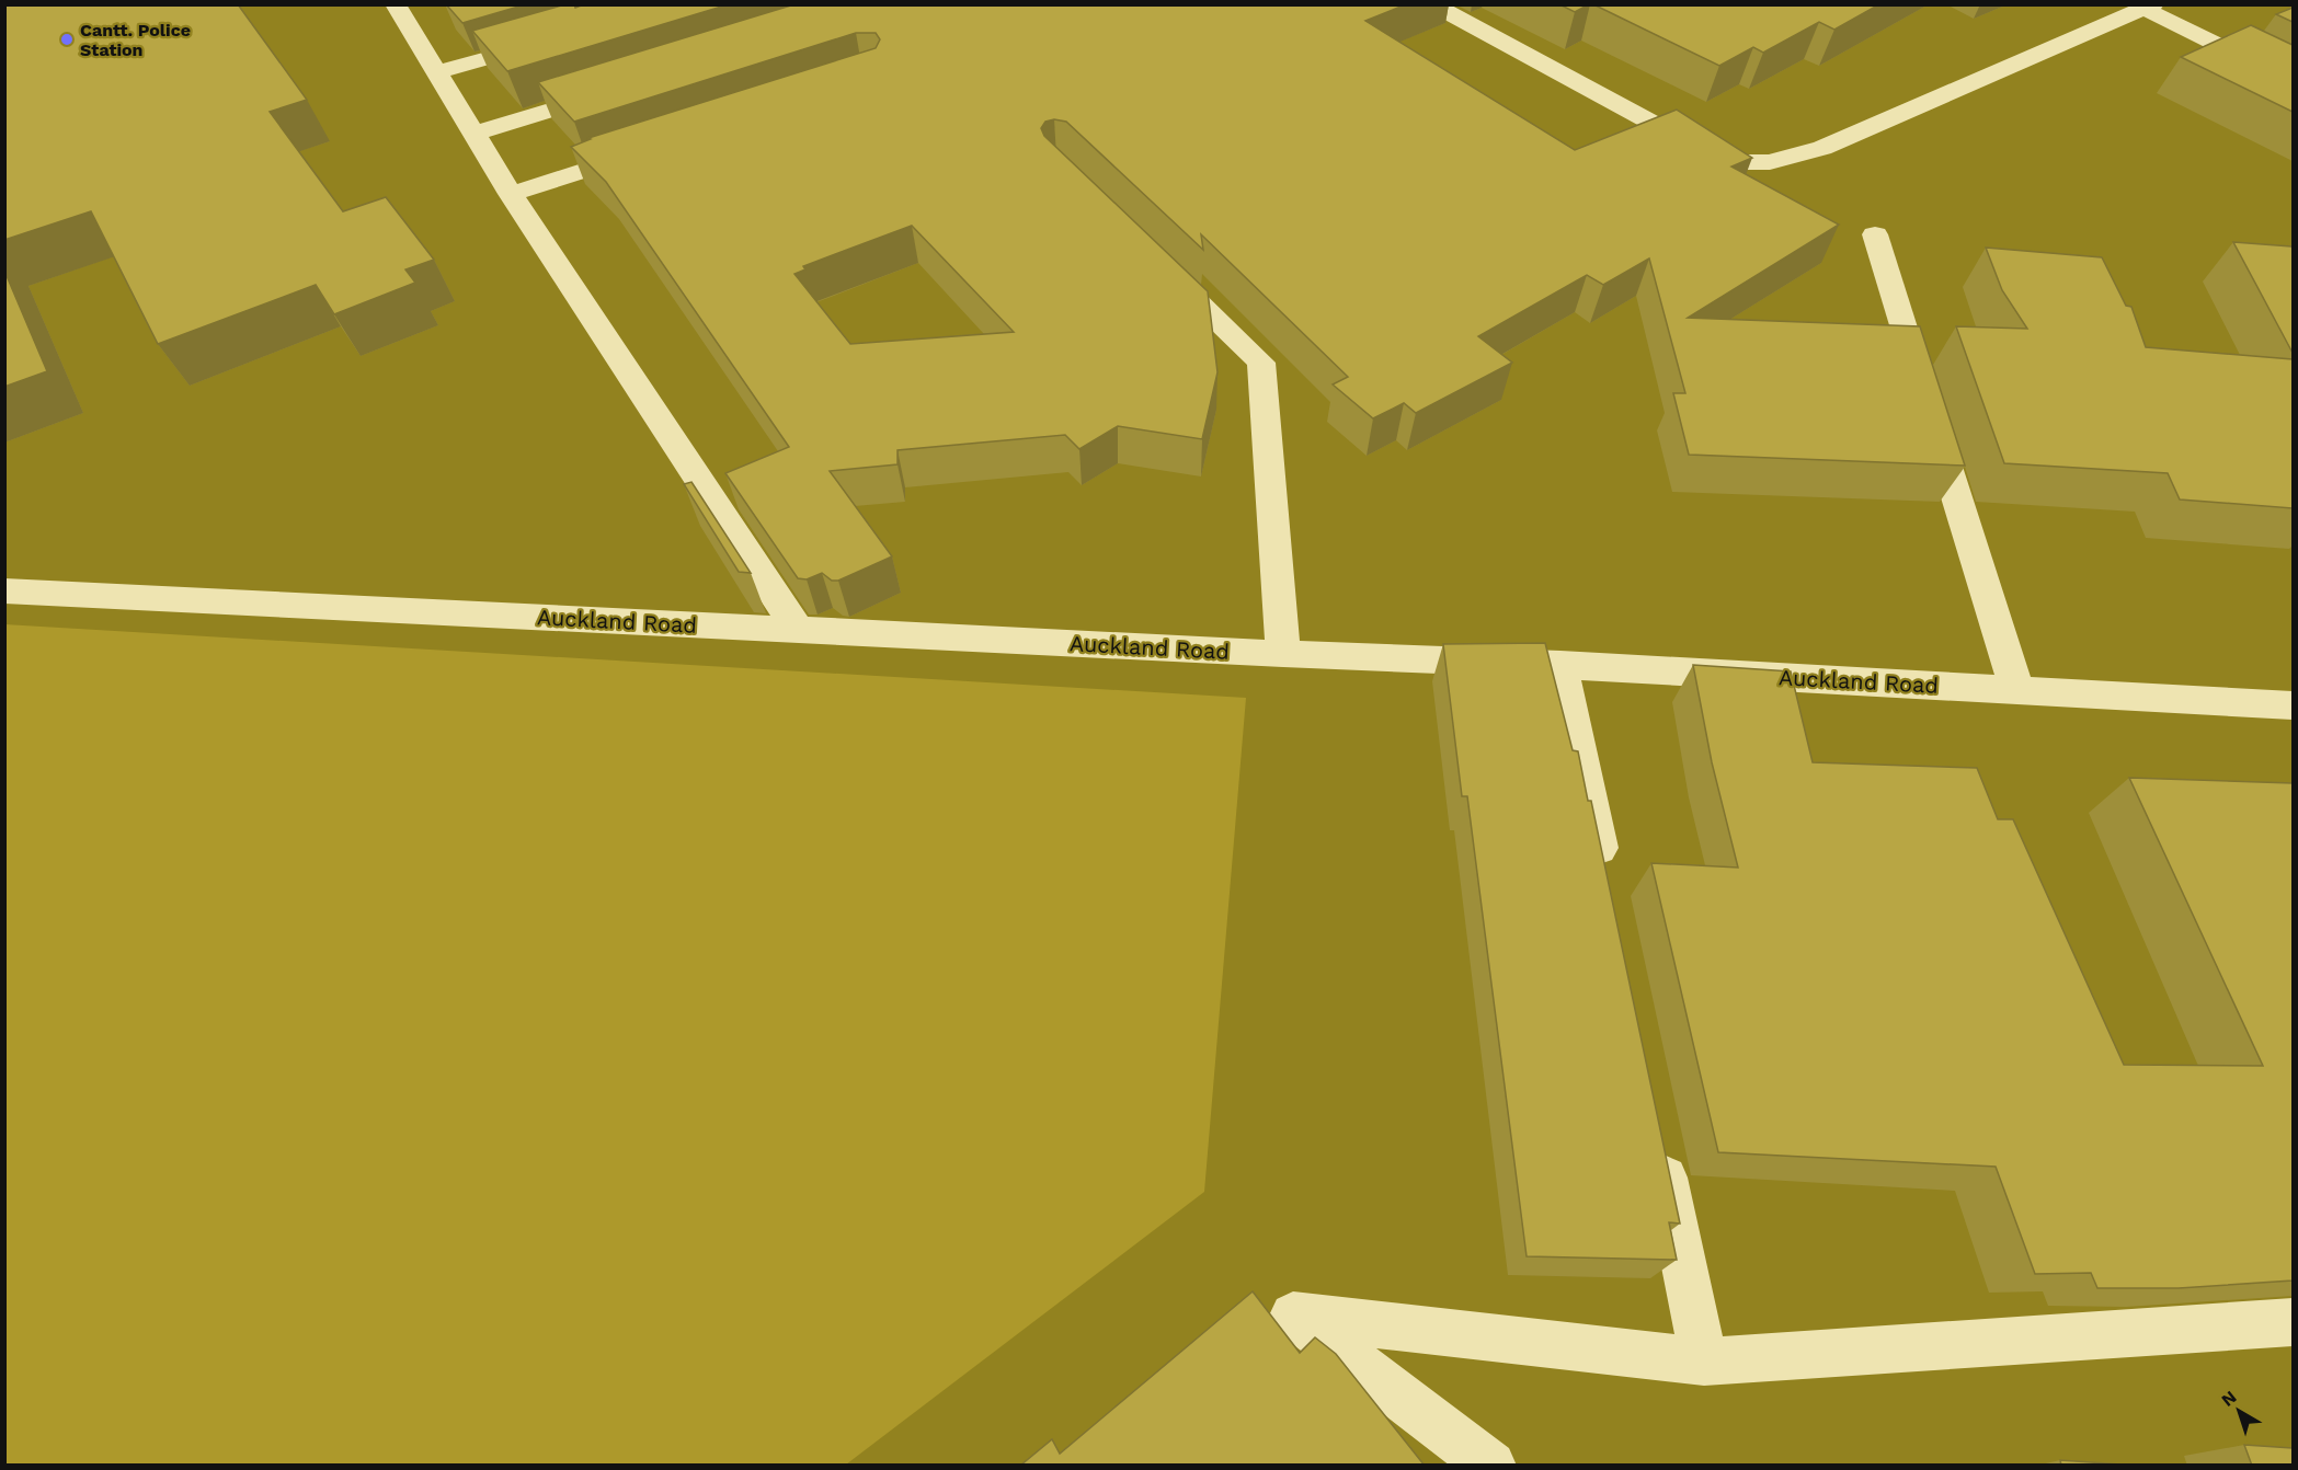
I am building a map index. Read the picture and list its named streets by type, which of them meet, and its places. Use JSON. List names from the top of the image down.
{
  "streets": {
    "street": ["Auckland Road"]
  },
  "places": ["Cantt. Police Station"],
  "north": "top left"
}
